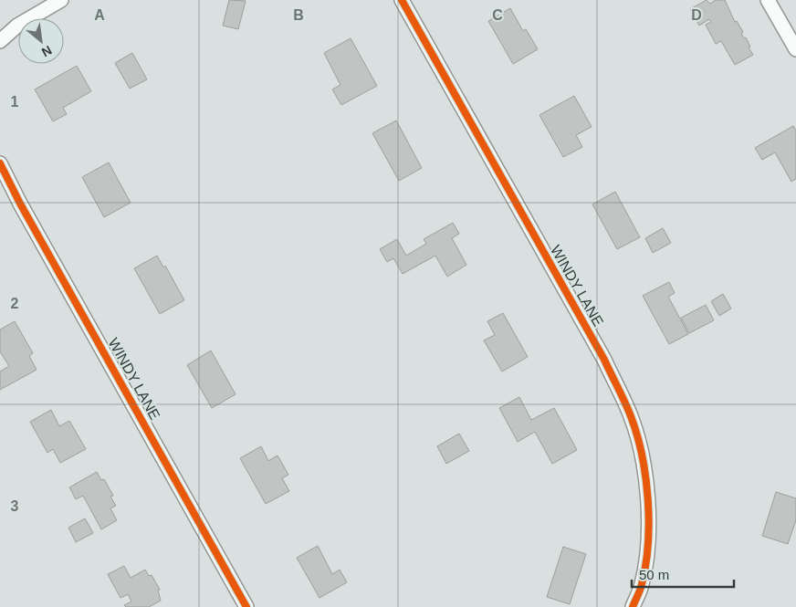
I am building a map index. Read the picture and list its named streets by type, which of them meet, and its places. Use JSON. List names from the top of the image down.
{
  "streets": {
    "street": ["WINDY LANE"]
  },
  "scale_bar": "50 m",
  "north": "bottom right",
  "grid": {
    "columns": [
      "A",
      "B",
      "C",
      "D"
    ],
    "rows": ["1", "2", "3"]
  }
}
